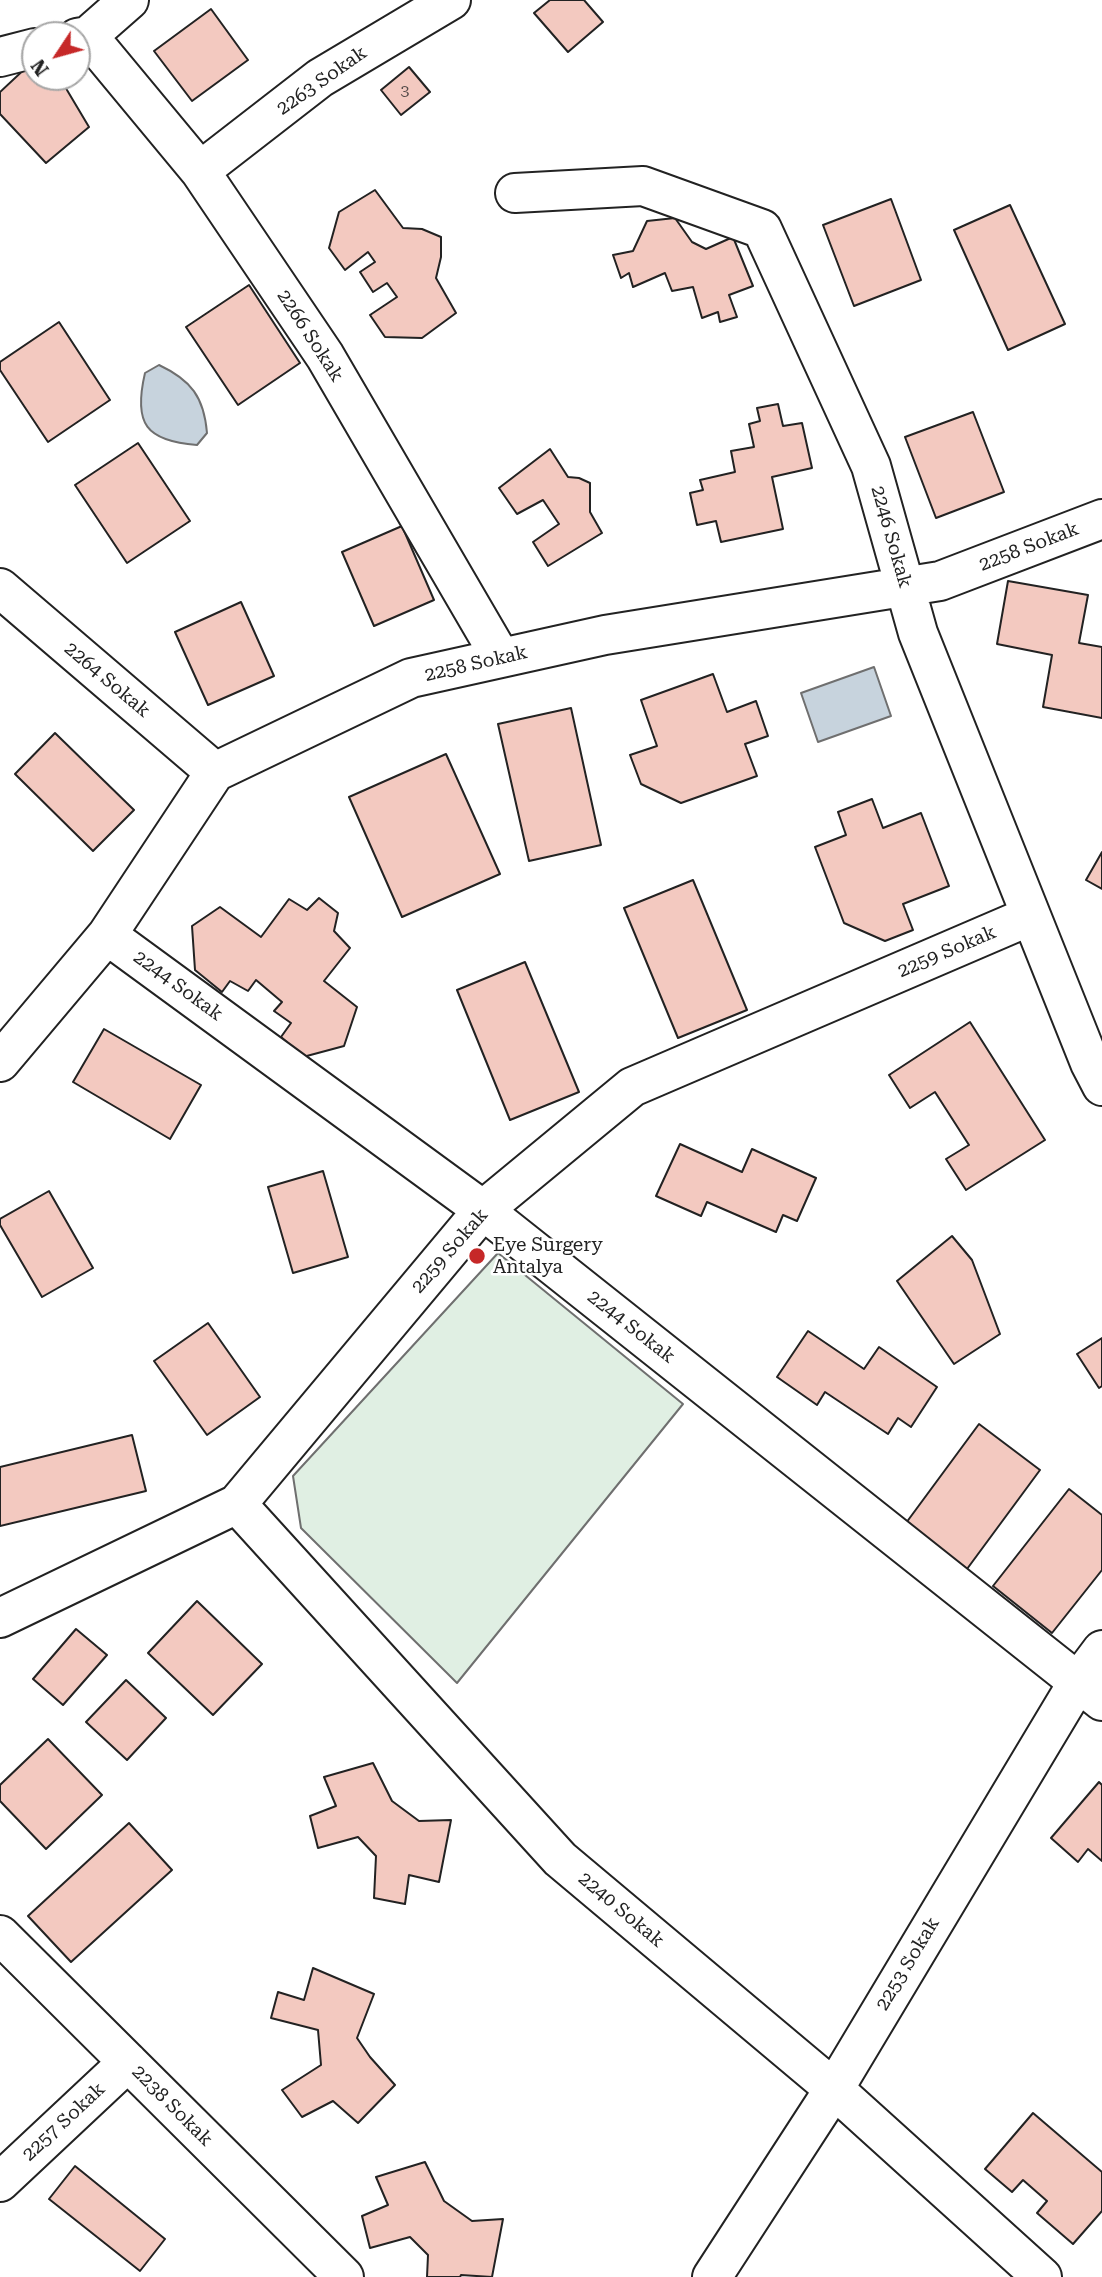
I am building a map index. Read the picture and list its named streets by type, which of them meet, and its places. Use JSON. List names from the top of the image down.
{
  "streets": {
    "street": [
      "2263 Sokak",
      "2266 Sokak",
      "2246 Sokak",
      "2258 Sokak",
      "2264 Sokak",
      "2259 Sokak",
      "2244 Sokak",
      "2240 Sokak",
      "2253 Sokak",
      "2238 Sokak",
      "2257 Sokak"
    ]
  },
  "crossings": [
    ["2263 Sokak", "2266 Sokak"],
    ["2266 Sokak", "2258 Sokak"],
    ["2246 Sokak", "2258 Sokak"],
    ["2246 Sokak", "2259 Sokak"],
    ["2258 Sokak", "2264 Sokak"],
    ["2259 Sokak", "2244 Sokak"],
    ["2259 Sokak", "2240 Sokak"],
    ["2244 Sokak", "2253 Sokak"],
    ["2240 Sokak", "2253 Sokak"],
    ["2238 Sokak", "2257 Sokak"]
  ],
  "places": ["Eye Surgery Antalya"],
  "house_numbers": ["3"],
  "north": "bottom left"
}
